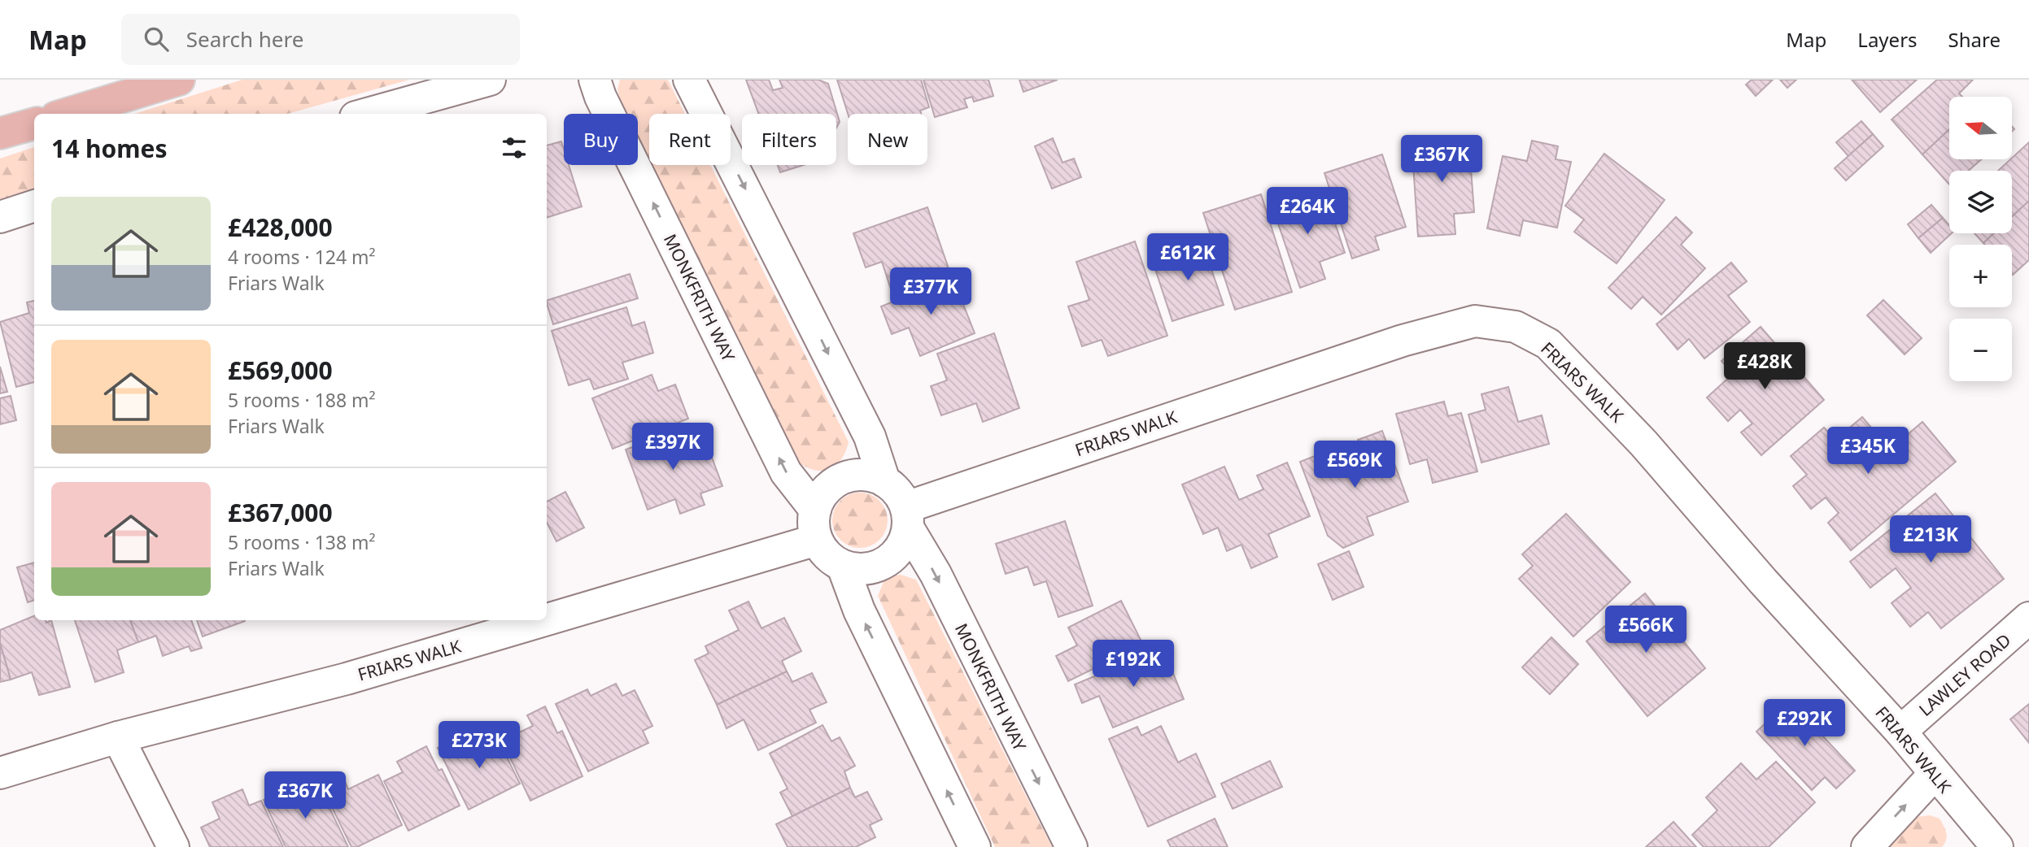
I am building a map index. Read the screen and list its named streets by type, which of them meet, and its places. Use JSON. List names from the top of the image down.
{
  "streets": {
    "street": ["MONKFRITH WAY", "FRIARS WALK", "LAWLEY ROAD"]
  },
  "crossings": [
    ["MONKFRITH WAY", "FRIARS WALK"],
    ["FRIARS WALK", "LAWLEY ROAD"]
  ],
  "north": "left",
  "page": {
    "header": "Map",
    "search": "Search here",
    "nav": ["Map", "Layers", "Share"],
    "map_buttons": ["+", "−"],
    "chip": [
      "Buy",
      "Rent",
      "Filters",
      "New"
    ],
    "heading": "14 homes",
    "price": [
      "£367K",
      "£264K",
      "£612K",
      "£377K",
      "£428K",
      "£397K",
      "£345K",
      "£569K",
      "£213K",
      "£566K",
      "£192K",
      "£292K",
      "£273K",
      "£367K"
    ],
    "list": [
      {
        "name": "£428,000",
        "note": "4 rooms · 124 m² · Friars Walk"
      },
      {
        "name": "£569,000",
        "note": "5 rooms · 188 m² · Friars Walk"
      },
      {
        "name": "£367,000",
        "note": "5 rooms · 138 m² · Friars Walk"
      }
    ]
  }
}
